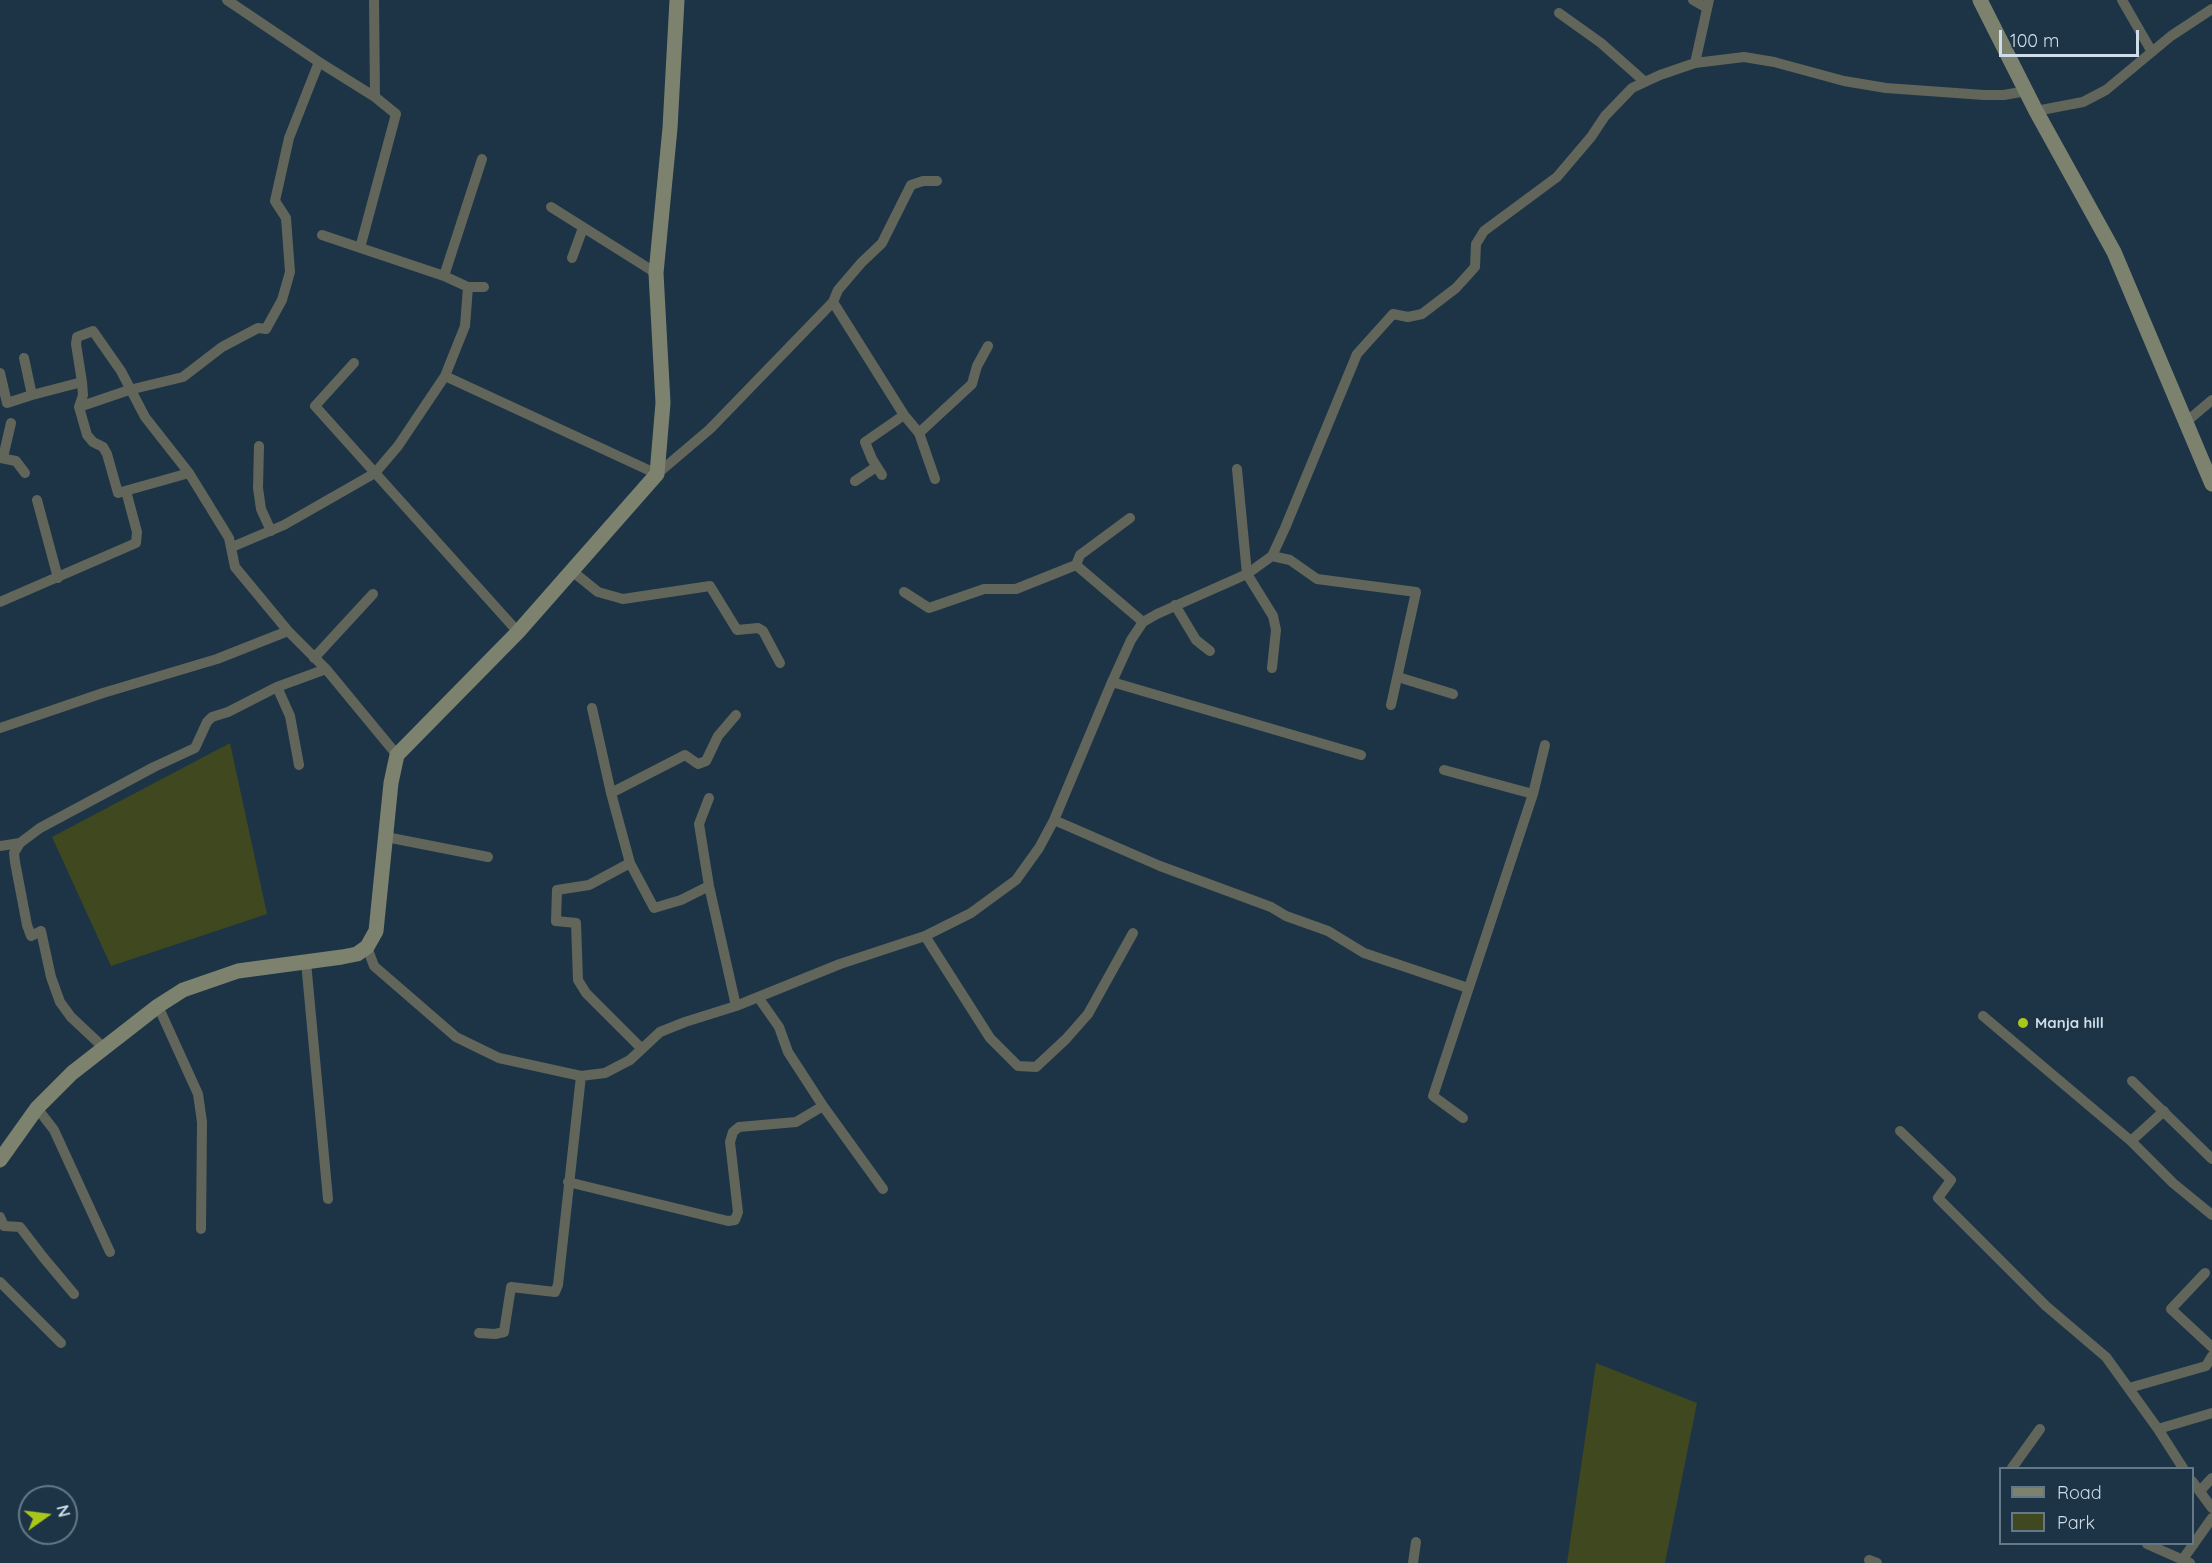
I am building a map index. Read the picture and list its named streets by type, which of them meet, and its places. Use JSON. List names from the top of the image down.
{
  "places": ["Manja hill"],
  "legend": ["Road", "Park"],
  "scale_bar": "100 m",
  "north": "right"
}
